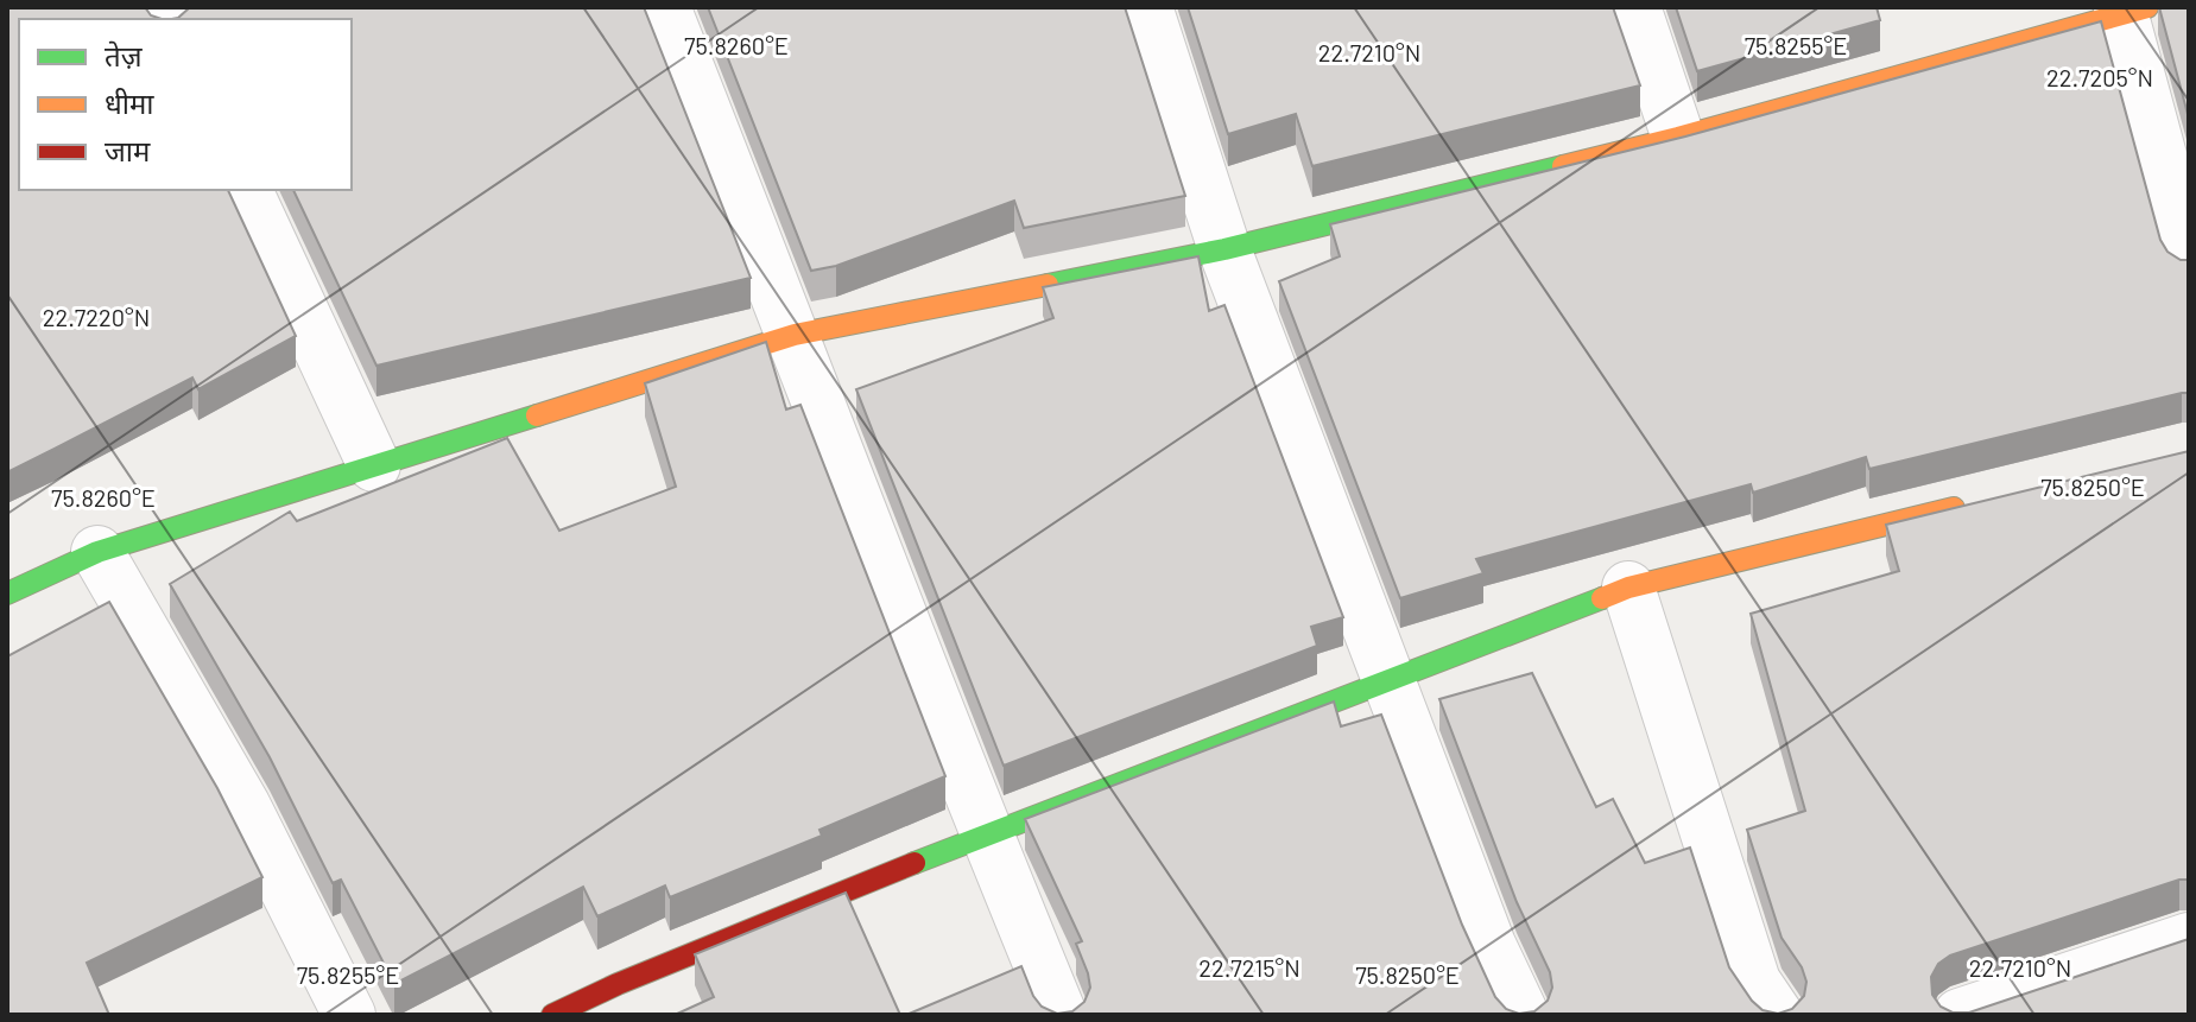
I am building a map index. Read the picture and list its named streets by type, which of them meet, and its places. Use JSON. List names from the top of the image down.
{
  "legend": ["तेज़", "धीमा", "जाम"],
  "coordinates": [
    "75.8260°E",
    "75.8255°E",
    "22.7210°N",
    "22.7205°N",
    "22.7220°N",
    "75.8250°E",
    "22.7215°N"
  ]
}
